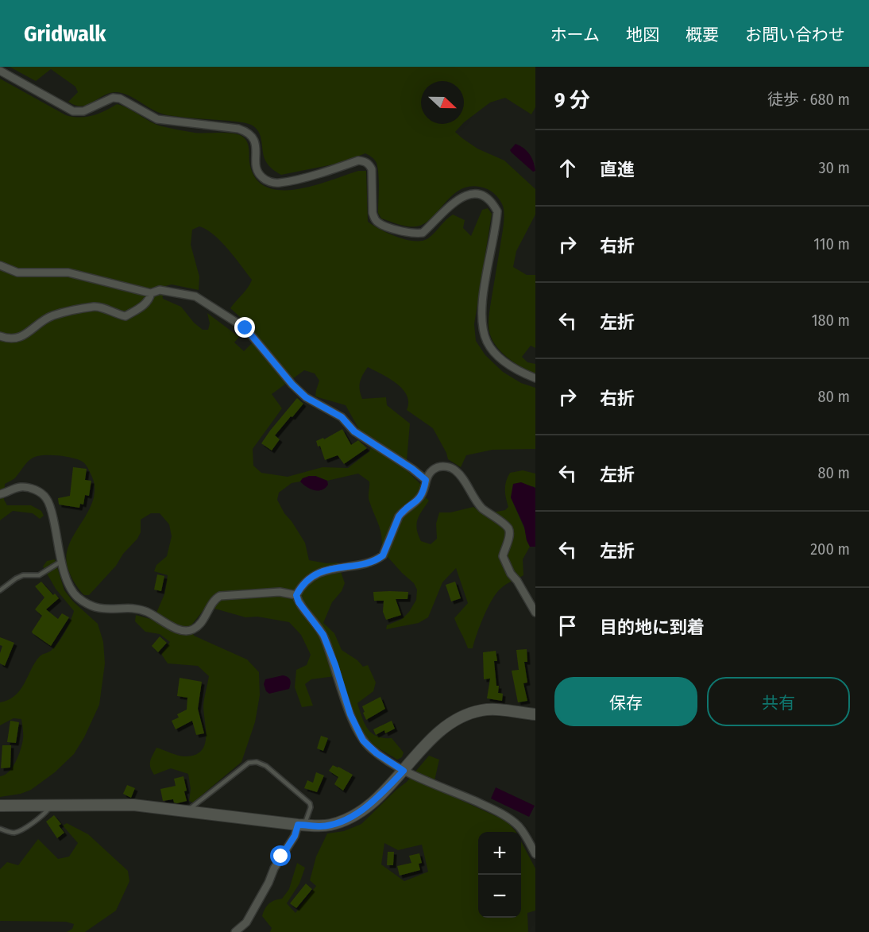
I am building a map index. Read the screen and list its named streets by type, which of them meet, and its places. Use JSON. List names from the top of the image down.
{
  "north": "right",
  "page": {
    "header": "Gridwalk",
    "nav": [
      "ホーム",
      "地図",
      "概要",
      "お問い合わせ"
    ],
    "heading": ["9 分", "徒歩 · 680 m"],
    "list": [
      ["直進", "30 m"],
      ["右折", "110 m"],
      ["左折", "180 m"],
      ["右折", "80 m"],
      ["左折", "80 m"],
      ["左折", "200 m"],
      "目的地に到着"
    ],
    "buttons": ["保存", "共有"],
    "map_buttons": ["+", "−"]
  }
}
